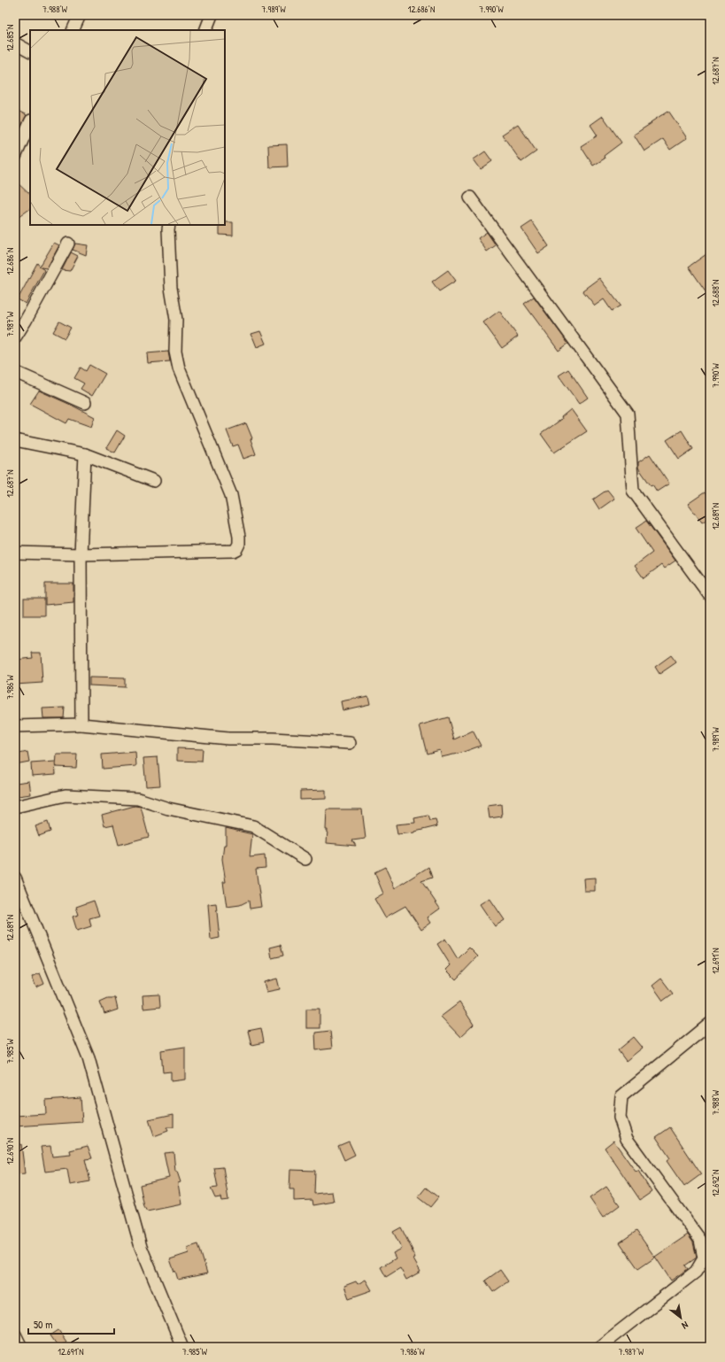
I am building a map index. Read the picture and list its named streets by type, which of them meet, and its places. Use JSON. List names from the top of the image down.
{
  "scale_bar": "50 m",
  "north": "bottom right",
  "coordinates": [
    "7.988°W",
    "7.989°W",
    "12.686°N",
    "7.990°W",
    "12.685°N",
    "12.687°N",
    "12.688°N",
    "7.987°W",
    "12.689°N",
    "7.986°W",
    "12.691°N",
    "7.985°W",
    "12.690°N",
    "12.692°N"
  ]
}
